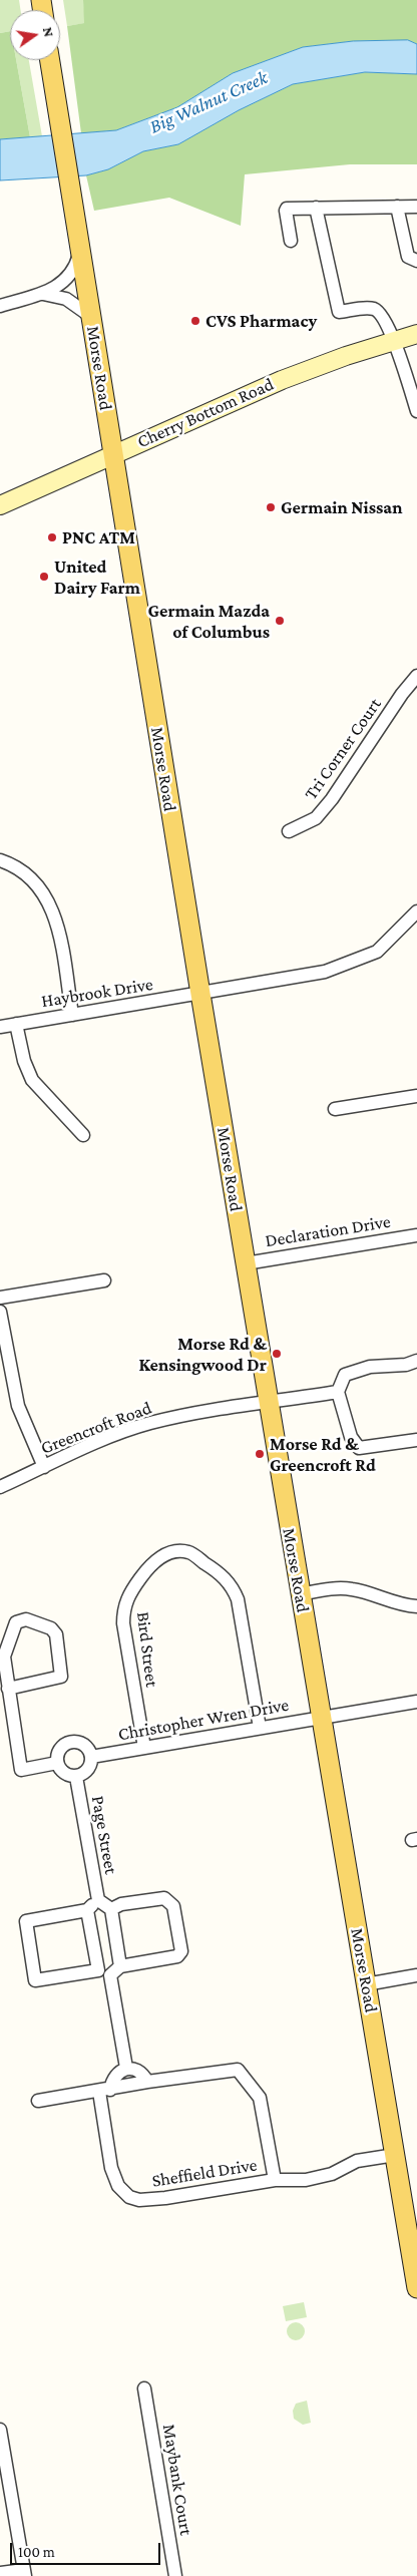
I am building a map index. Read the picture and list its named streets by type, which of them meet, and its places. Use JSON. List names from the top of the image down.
{
  "streets": {
    "main road": ["Morse Road", "Cherry Bottom Road"],
    "street": [
      "Tri Corner Court",
      "Haybrook Drive",
      "Declaration Drive",
      "Greencroft Road",
      "Bird Street",
      "Christopher Wren Drive",
      "Page Street",
      "Sheffield Drive",
      "Maybank Court"
    ]
  },
  "crossings": [
    ["Morse Road", "Cherry Bottom Road"],
    ["Morse Road", "Haybrook Drive"],
    ["Morse Road", "Declaration Drive"],
    ["Morse Road", "Greencroft Road"],
    ["Morse Road", "Christopher Wren Drive"],
    ["Morse Road", "Sheffield Drive"],
    ["Bird Street", "Christopher Wren Drive"],
    ["Christopher Wren Drive", "Page Street"]
  ],
  "water": ["Big Walnut Creek"],
  "places": [
    "CVS Pharmacy",
    "Germain Nissan",
    "PNC ATM",
    "United Dairy Farm",
    "Germain Mazda of Columbus",
    "Morse Rd & Kensingwood Dr",
    "Morse Rd & Greencroft Rd"
  ],
  "scale_bar": "100 m",
  "north": "right"
}
